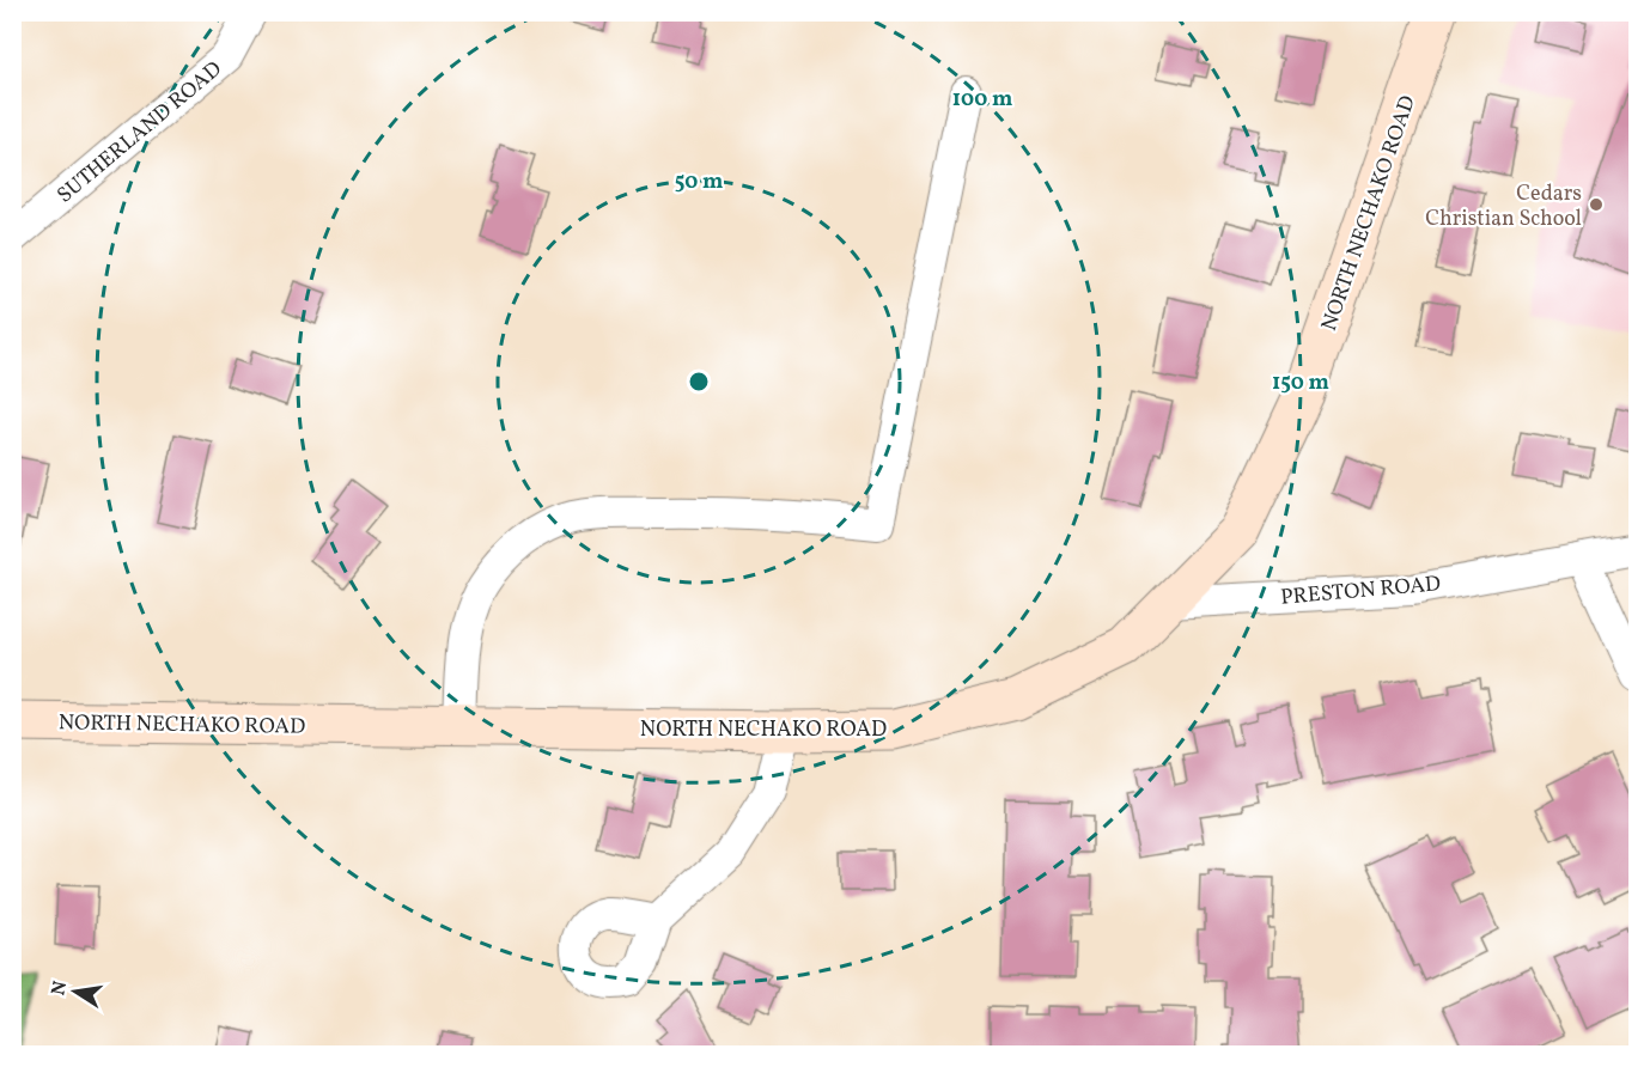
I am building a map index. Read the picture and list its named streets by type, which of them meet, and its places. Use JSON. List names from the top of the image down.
{
  "streets": {
    "main road": ["NORTH NECHAKO ROAD"],
    "street": ["SUTHERLAND ROAD", "PRESTON ROAD"]
  },
  "crossings": [
    ["NORTH NECHAKO ROAD", "PRESTON ROAD"]
  ],
  "places": ["Cedars Christian School"],
  "north": "left",
  "rings": ["100 m", "50 m", "150 m"]
}
